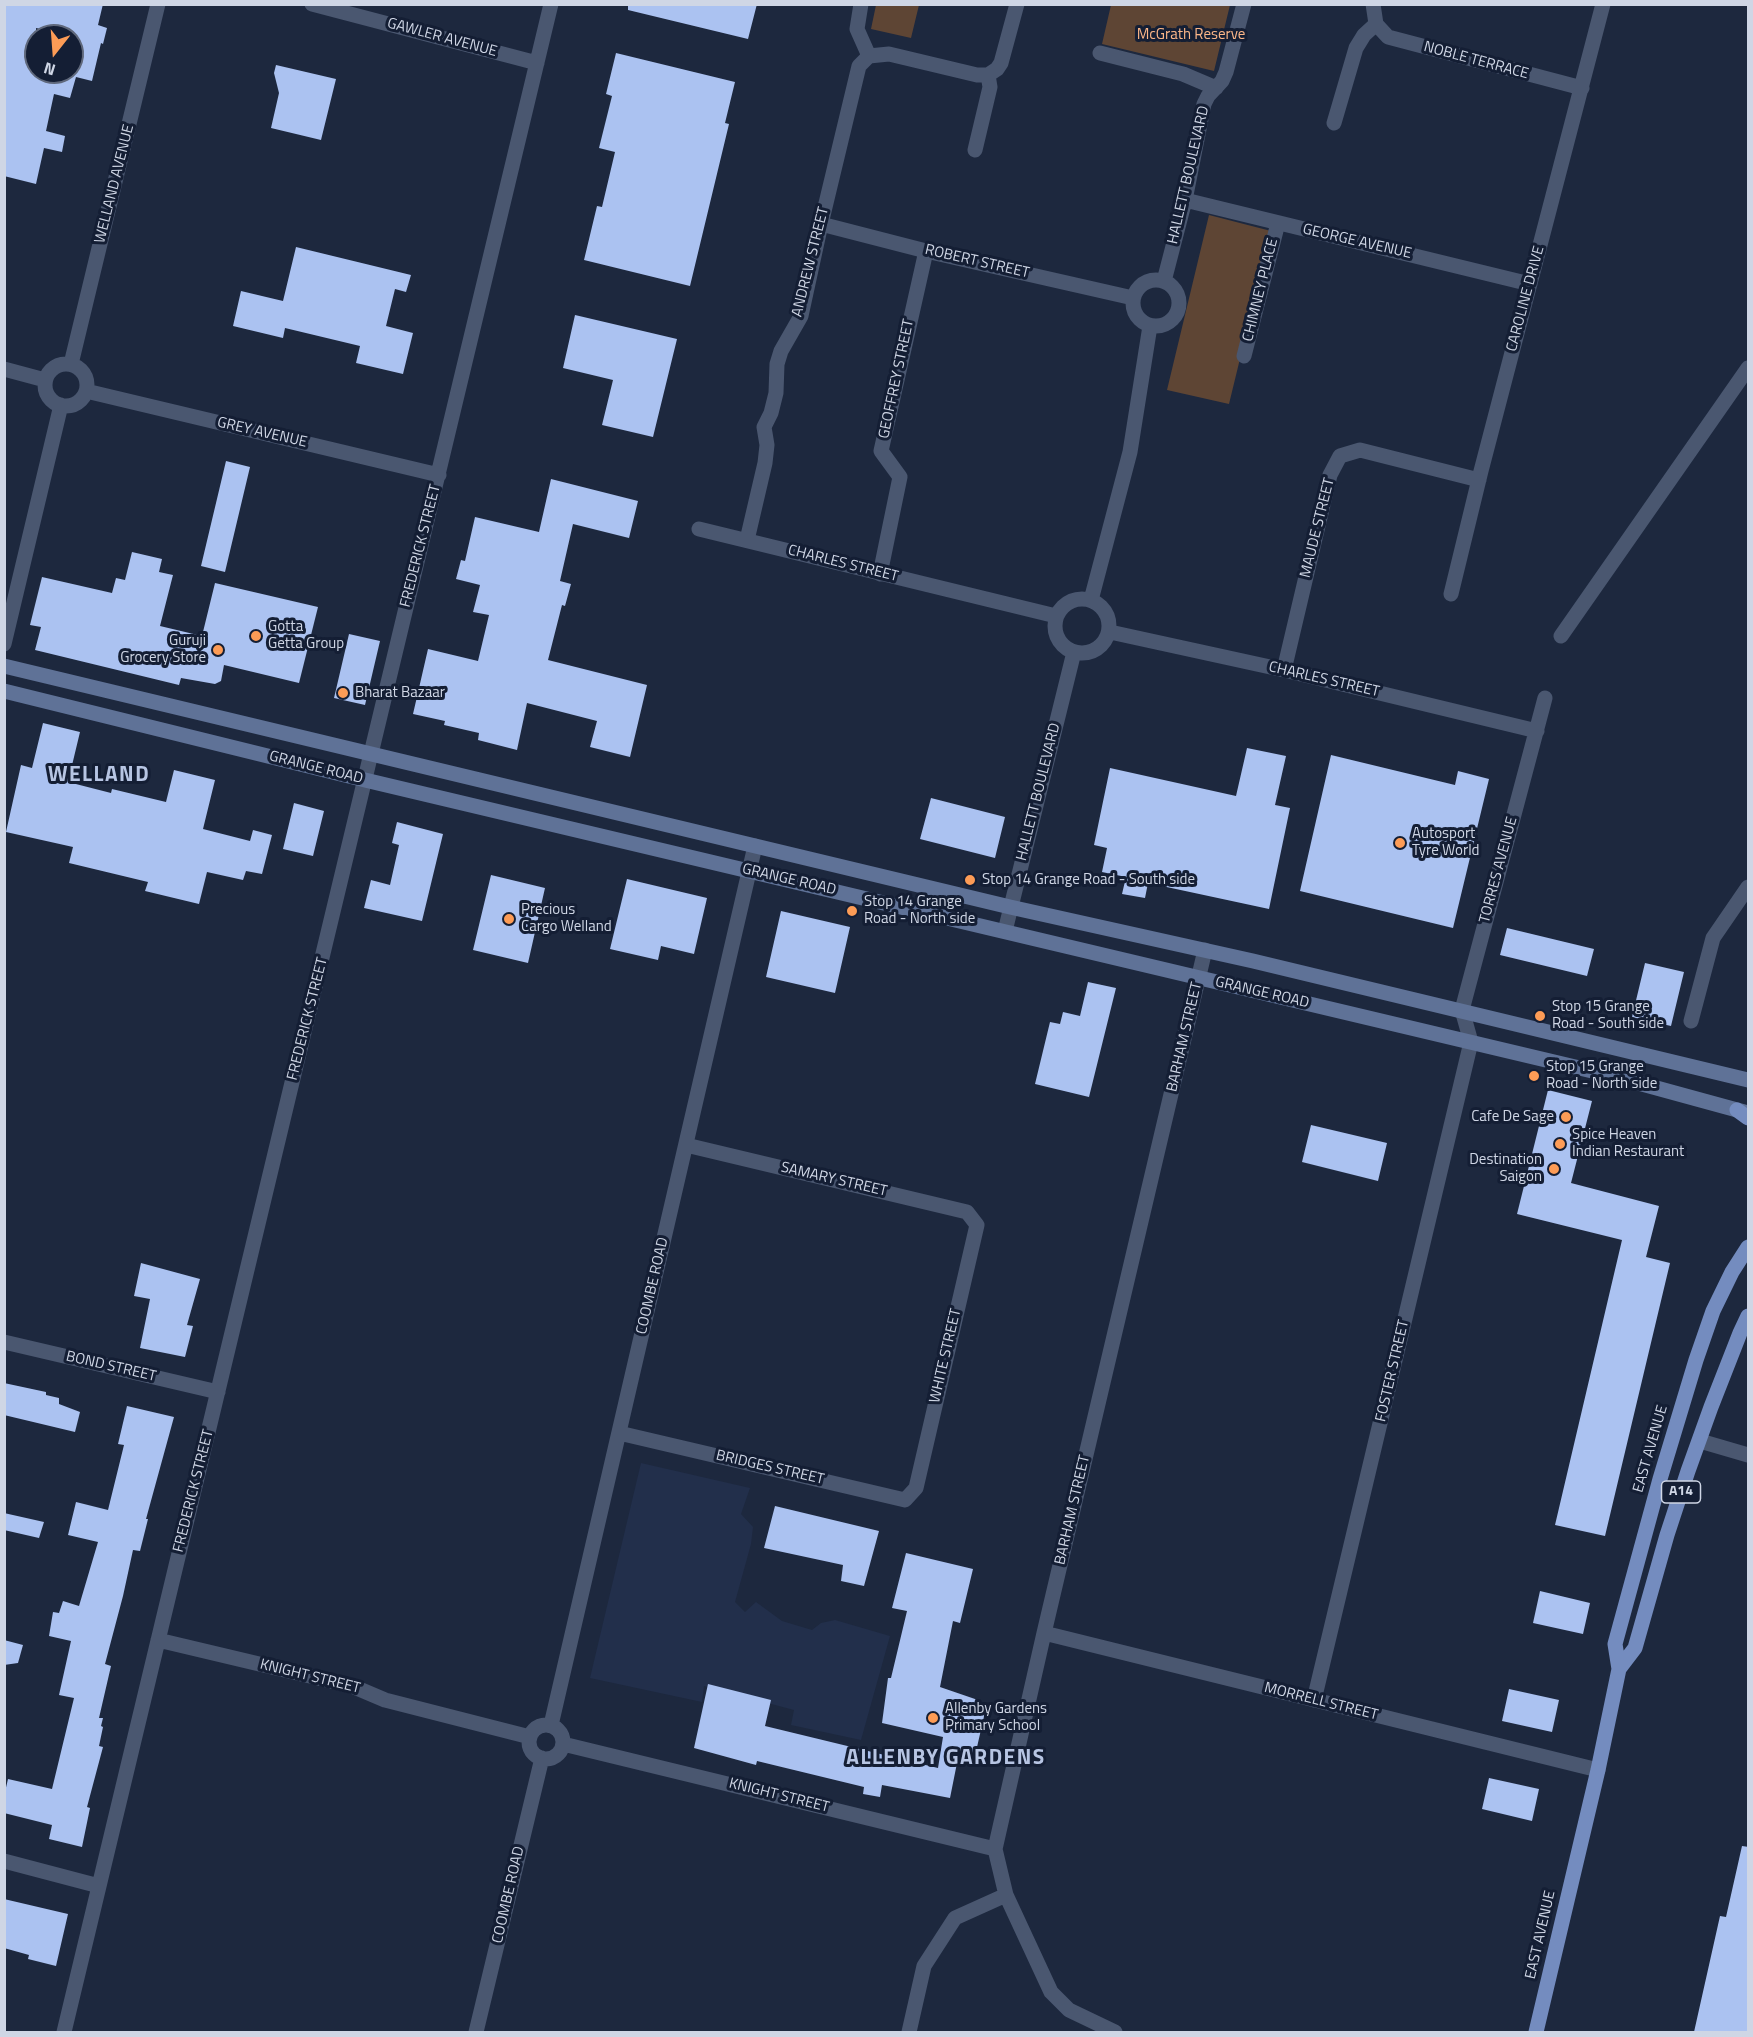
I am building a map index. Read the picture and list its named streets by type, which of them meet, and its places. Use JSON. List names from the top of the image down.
{
  "streets": {
    "main road": ["GRANGE ROAD", "EAST AVENUE", "A14"],
    "street": [
      "GAWLER AVENUE",
      "NOBLE TERRACE",
      "HALLETT BOULEVARD",
      "WELLAND AVENUE",
      "GEORGE AVENUE",
      "ANDREW STREET",
      "ROBERT STREET",
      "CHIMNEY PLACE",
      "CAROLINE DRIVE",
      "GEOFFREY STREET",
      "GREY AVENUE",
      "MAUDE STREET",
      "FREDERICK STREET",
      "CHARLES STREET",
      "TORRES AVENUE",
      "BARHAM STREET",
      "SAMARY STREET",
      "COOMBE ROAD",
      "WHITE STREET",
      "BOND STREET",
      "FOSTER STREET",
      "BRIDGES STREET",
      "KNIGHT STREET",
      "MORRELL STREET"
    ]
  },
  "crossings": [
    ["GAWLER AVENUE", "FREDERICK STREET"],
    ["NOBLE TERRACE", "CAROLINE DRIVE"],
    ["HALLETT BOULEVARD", "GEORGE AVENUE"],
    ["HALLETT BOULEVARD", "ROBERT STREET"],
    ["HALLETT BOULEVARD", "CHARLES STREET"],
    ["HALLETT BOULEVARD", "GRANGE ROAD"],
    ["WELLAND AVENUE", "GREY AVENUE"],
    ["GEORGE AVENUE", "CHIMNEY PLACE"],
    ["GEORGE AVENUE", "CAROLINE DRIVE"],
    ["ANDREW STREET", "ROBERT STREET"],
    ["ANDREW STREET", "CHARLES STREET"],
    ["ROBERT STREET", "GEOFFREY STREET"],
    ["CAROLINE DRIVE", "MAUDE STREET"],
    ["GEOFFREY STREET", "CHARLES STREET"],
    ["GREY AVENUE", "FREDERICK STREET"],
    ["MAUDE STREET", "CHARLES STREET"],
    ["FREDERICK STREET", "GRANGE ROAD"],
    ["FREDERICK STREET", "BOND STREET"],
    ["FREDERICK STREET", "KNIGHT STREET"],
    ["CHARLES STREET", "TORRES AVENUE"],
    ["GRANGE ROAD", "TORRES AVENUE"],
    ["GRANGE ROAD", "BARHAM STREET"],
    ["GRANGE ROAD", "COOMBE ROAD"],
    ["GRANGE ROAD", "FOSTER STREET"],
    ["BARHAM STREET", "KNIGHT STREET"],
    ["BARHAM STREET", "MORRELL STREET"],
    ["SAMARY STREET", "COOMBE ROAD"],
    ["SAMARY STREET", "WHITE STREET"],
    ["COOMBE ROAD", "BRIDGES STREET"],
    ["COOMBE ROAD", "KNIGHT STREET"],
    ["WHITE STREET", "BRIDGES STREET"],
    ["FOSTER STREET", "MORRELL STREET"],
    ["EAST AVENUE", "MORRELL STREET"]
  ],
  "districts": ["WELLAND", "ALLENBY GARDENS"],
  "parks": ["McGrath Reserve"],
  "places": [
    "Gotta Getta Group",
    "Guruji Grocery Store",
    "Bharat Bazaar",
    "Autosport Tyre World",
    "Stop 14 Grange Road - South side",
    "Stop 14 Grange Road - North side",
    "Precious Cargo Welland",
    "Stop 15 Grange Road - South side",
    "Stop 15 Grange Road - North side",
    "Cafe De Sage",
    "Spice Heaven Indian Restaurant",
    "Destination Saigon",
    "Allenby Gardens Primary School"
  ],
  "north": "bottom"
}
